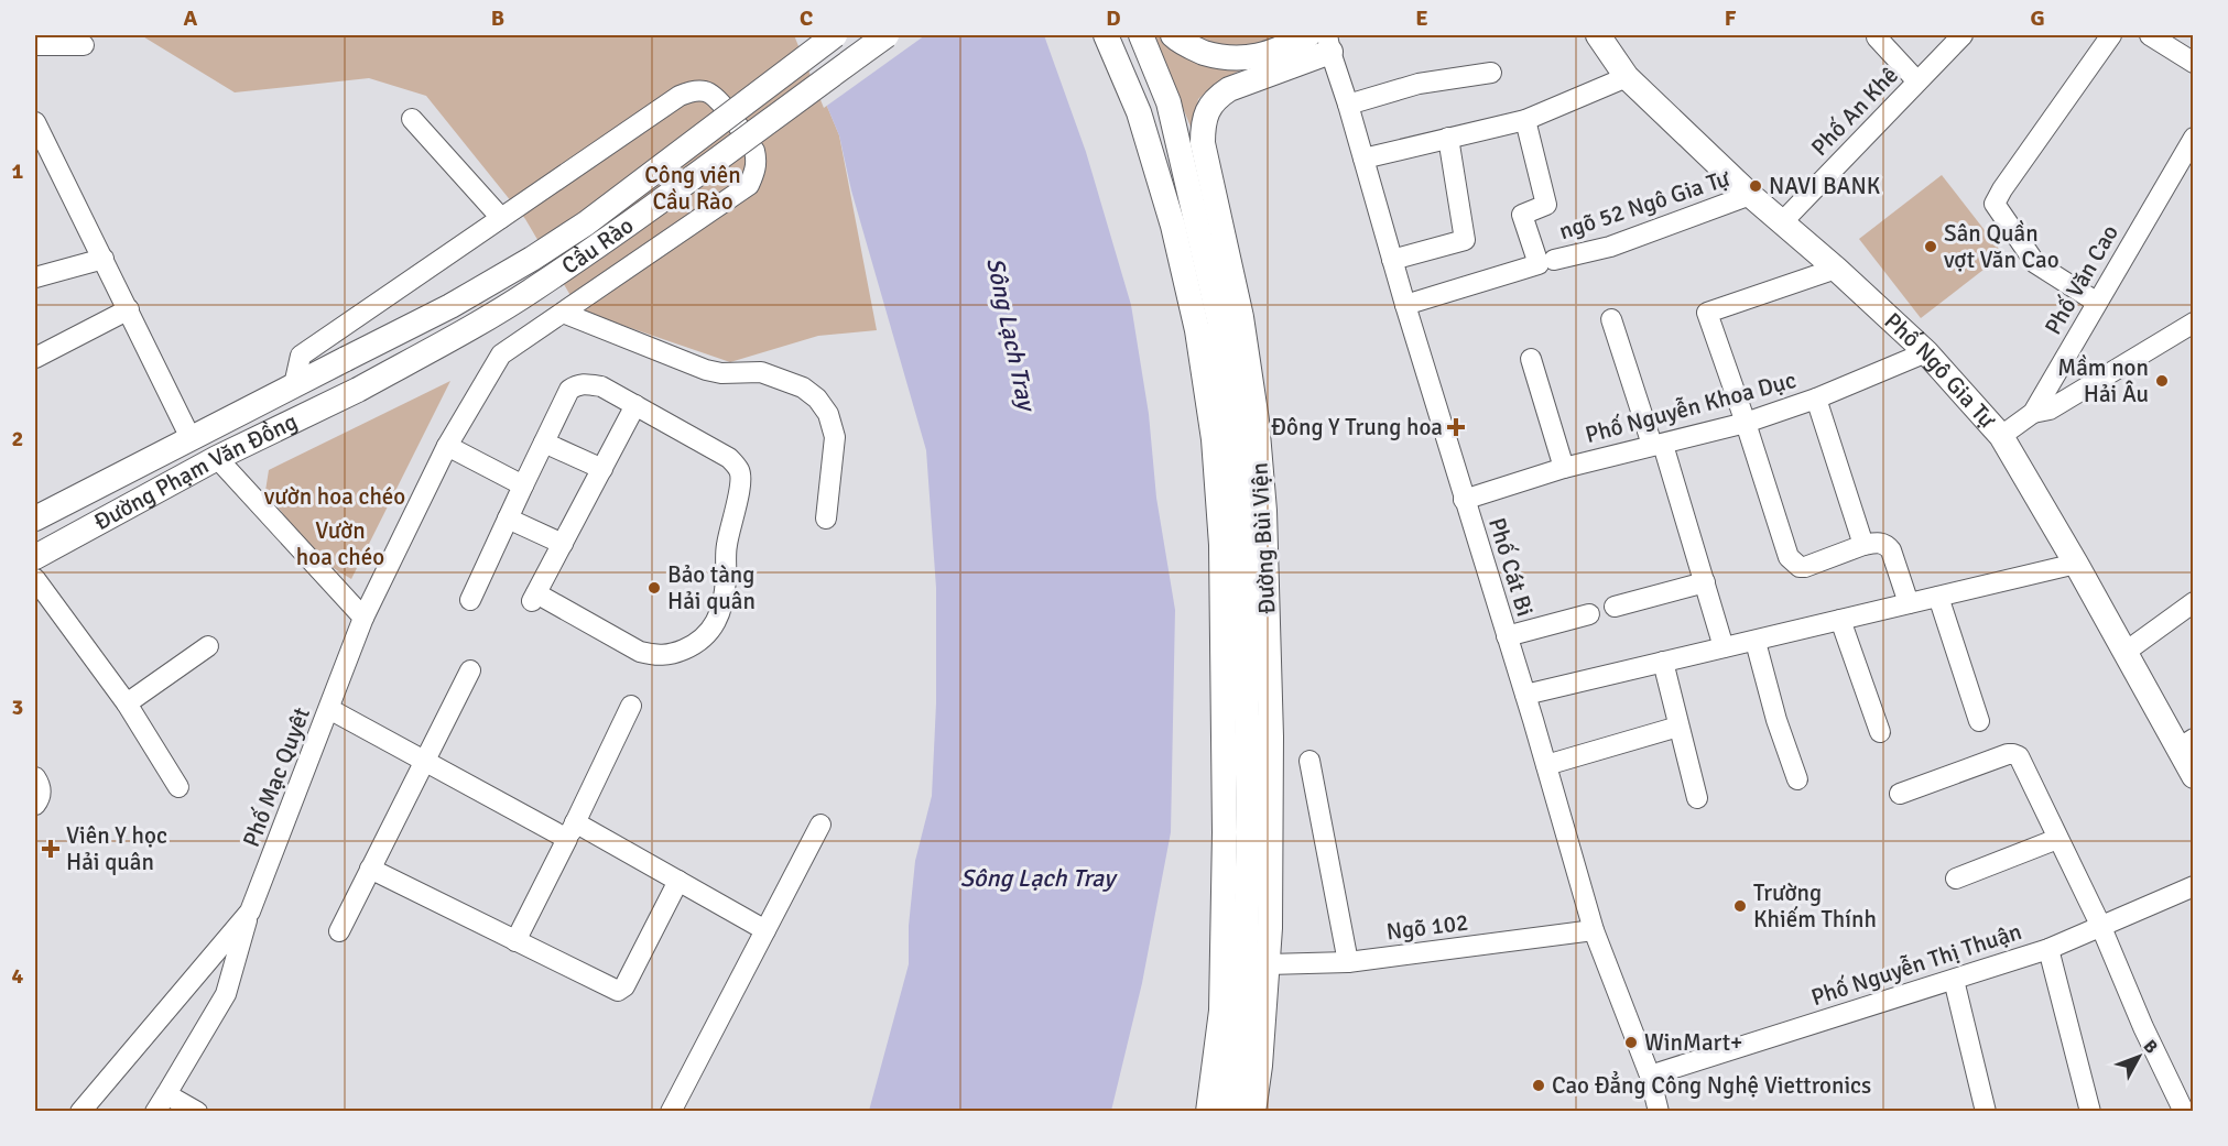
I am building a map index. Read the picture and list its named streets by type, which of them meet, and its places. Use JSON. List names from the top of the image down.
{
  "streets": {
    "main road": [
      "Cầu Rào",
      "Phố Ngô Gia Tự",
      "Đường Phạm Văn Đồng",
      "Đường Bùi Viện"
    ],
    "street": [
      "Phố An Khê",
      "ngõ 52 Ngô Gia Tự",
      "Phố Văn Cao",
      "Phố Nguyễn Khoa Dục",
      "Phố Cát Bi",
      "Phố Mạc Quyêt",
      "Ngõ 102",
      "Phố Nguyễn Thị Thuận"
    ]
  },
  "crossings": [
    ["Phố An Khê", "Phố Ngô Gia Tự"],
    ["ngõ 52 Ngô Gia Tự", "Phố Ngô Gia Tự"],
    ["ngõ 52 Ngô Gia Tự", "Phố Cát Bi"],
    ["Cầu Rào", "Đường Phạm Văn Đồng"],
    ["Phố Văn Cao", "Phố Ngô Gia Tự"],
    ["Phố Ngô Gia Tự", "Phố Nguyễn Khoa Dục"],
    ["Phố Nguyễn Khoa Dục", "Phố Cát Bi"],
    ["Đường Bùi Viện", "Phố Cát Bi"],
    ["Đường Bùi Viện", "Ngõ 102"],
    ["Phố Cát Bi", "Ngõ 102"],
    ["Phố Cát Bi", "Phố Nguyễn Thị Thuận"]
  ],
  "water": ["Sông Lạch Tray"],
  "parks": ["Công viên Cầu Rào", "vườn hoa chéo", "Vườn hoa chéo"],
  "places": {
    "other": [
      "NAVI BANK",
      "Sân Quần vợt Văn Cao",
      "Mầm non Hải Âu",
      "Bảo tàng Hải quân",
      "Trường Khiếm Thính",
      "WinMart+",
      "Cao Đẳng Công Nghệ Viettronics"
    ],
    "health": ["Đông Y Trung hoa", "Viên Y học Hải quân"]
  },
  "north": "top right",
  "grid": {
    "columns": [
      "A",
      "B",
      "C",
      "D",
      "E",
      "F",
      "G"
    ],
    "rows": [
      "1",
      "2",
      "3",
      "4"
    ]
  }
}
